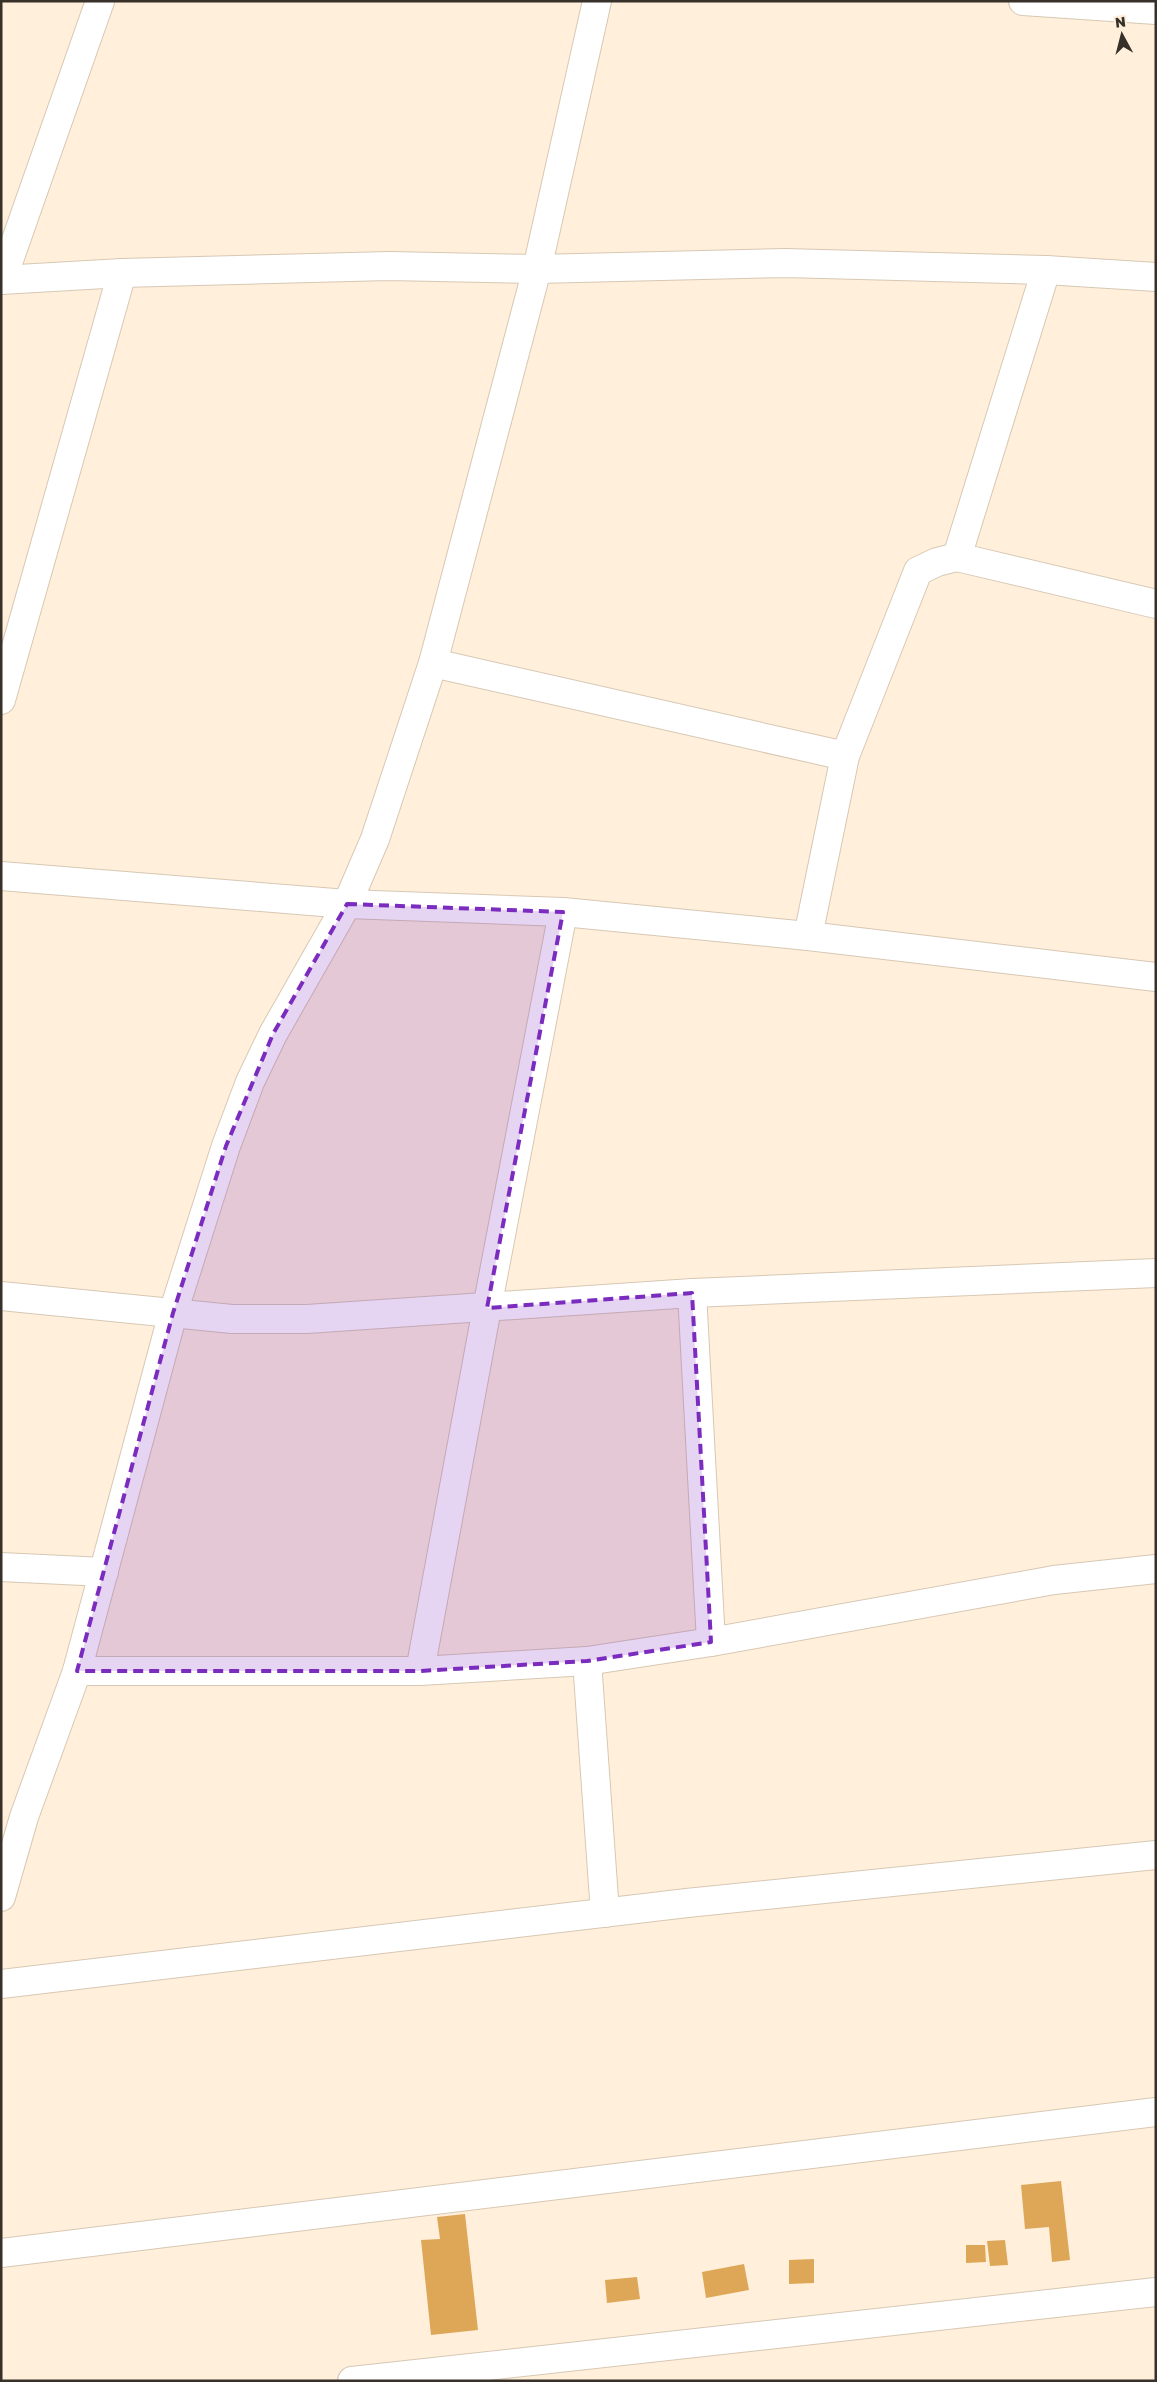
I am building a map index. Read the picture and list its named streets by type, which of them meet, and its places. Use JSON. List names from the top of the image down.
{
  "north": "top"
}
